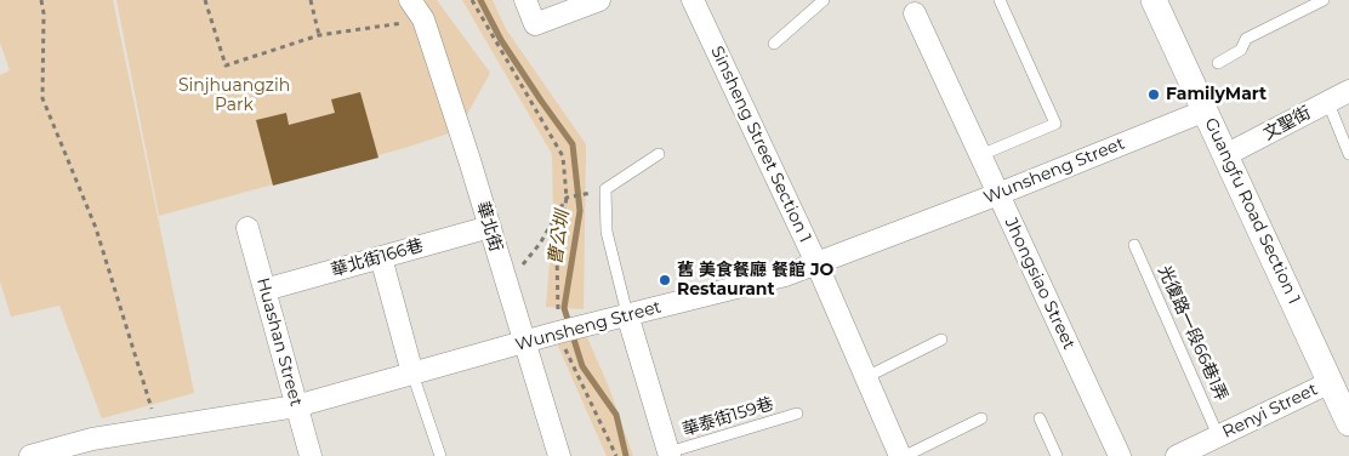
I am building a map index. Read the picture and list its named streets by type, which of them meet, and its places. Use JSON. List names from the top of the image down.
{
  "streets": {
    "street": [
      "文聖街",
      "Sinsheng Street Section 1",
      "Wunsheng Street",
      "Guangfu Road Section 1",
      "華北街",
      "華北街166巷",
      "Jhongsiao Street",
      "Huashan Street",
      "Renyi Street"
    ],
    "lane": ["光復路一段66巷1弄", "華泰街159巷"]
  },
  "crossings": [
    ["文聖街", "Guangfu Road Section 1"],
    ["Sinsheng Street Section 1", "Wunsheng Street"],
    ["Wunsheng Street", "Guangfu Road Section 1"],
    ["Wunsheng Street", "華北街"],
    ["Wunsheng Street", "Jhongsiao Street"],
    ["Wunsheng Street", "Huashan Street"],
    ["Guangfu Road Section 1", "Renyi Street"],
    ["華北街", "華北街166巷"],
    ["華北街166巷", "Huashan Street"],
    ["光復路一段66巷1弄", "Renyi Street"]
  ],
  "water": ["曹公圳"],
  "parks": ["Sinjhuangzih Park"],
  "places": ["FamilyMart", "舊 美食餐廳 餐館 JO Restaurant"]
}
